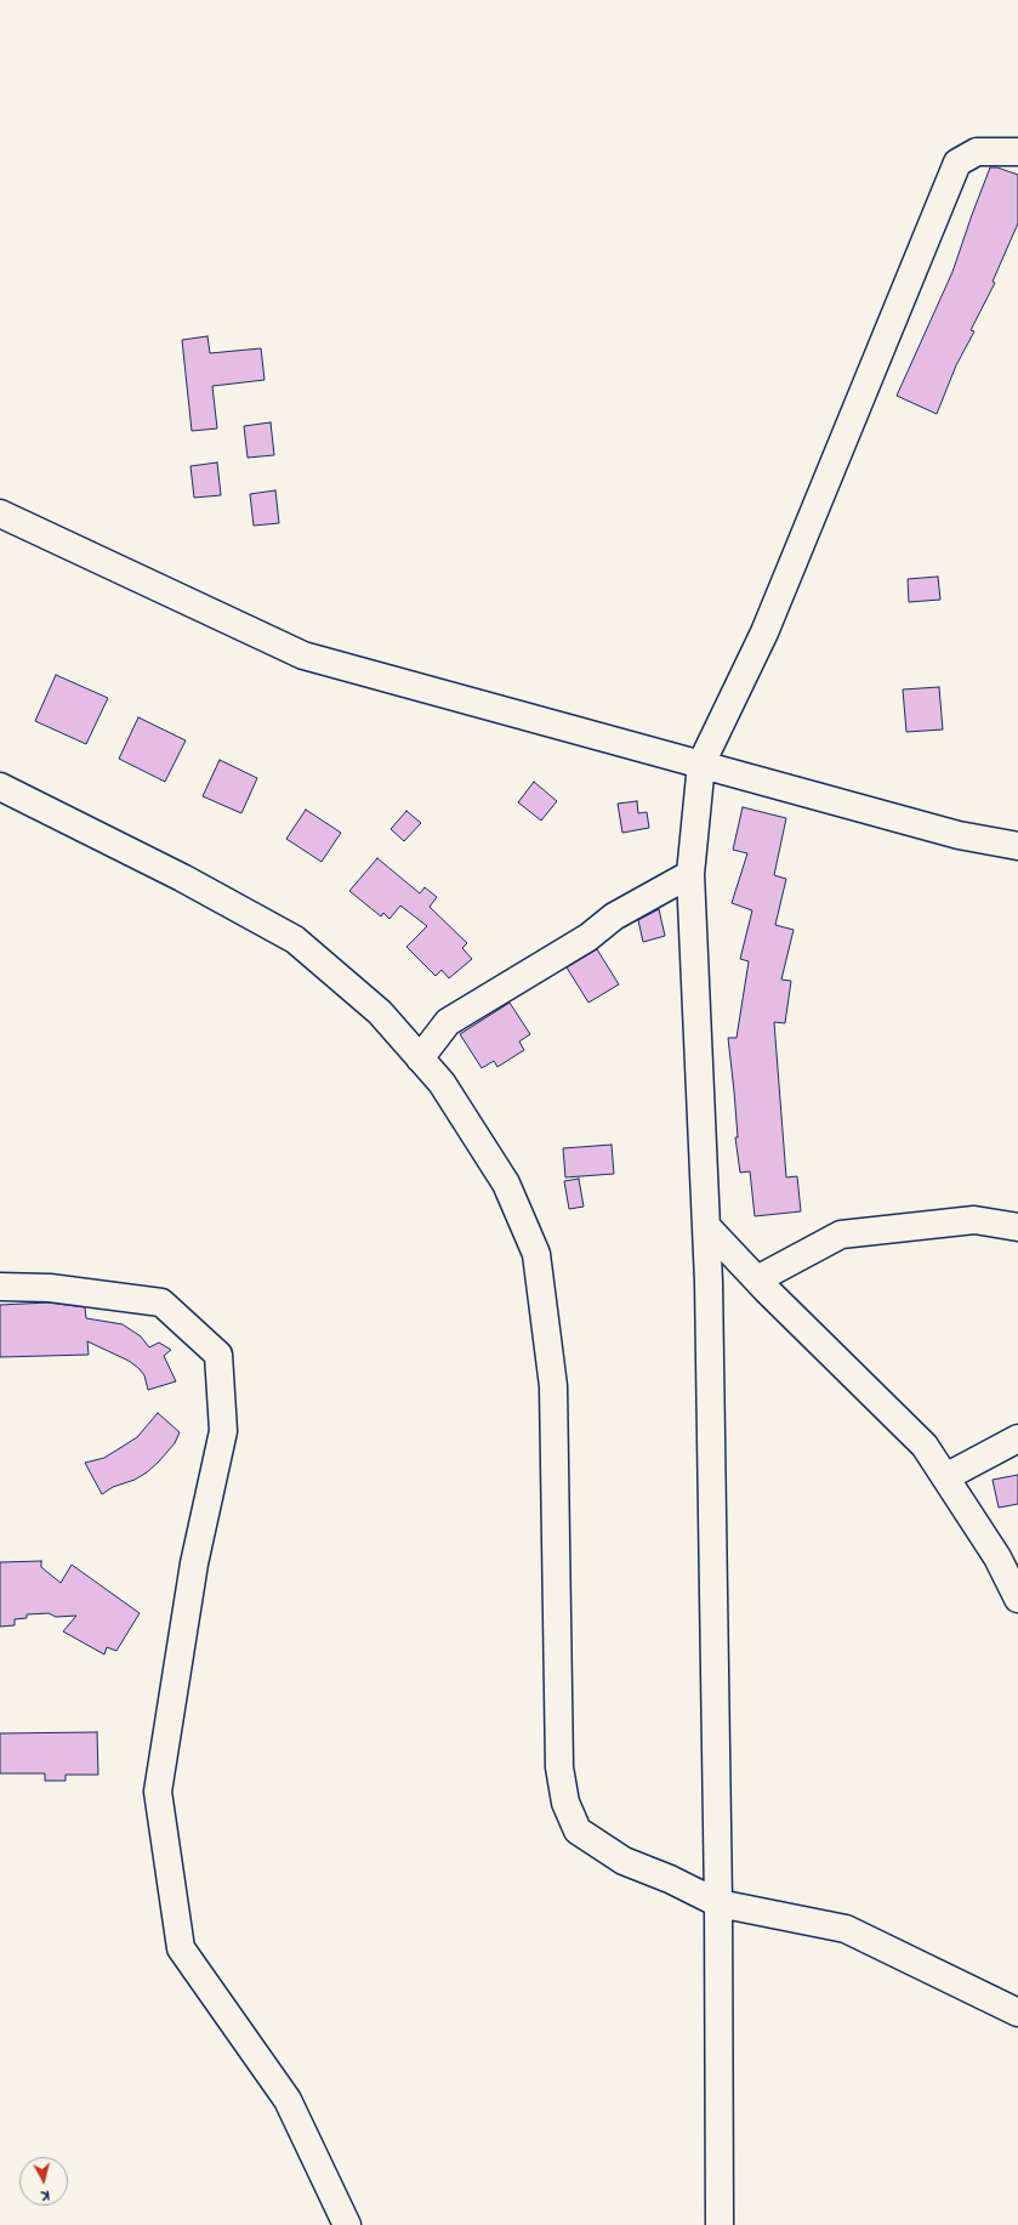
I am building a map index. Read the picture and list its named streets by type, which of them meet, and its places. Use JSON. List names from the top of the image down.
{
  "north": "bottom"
}
